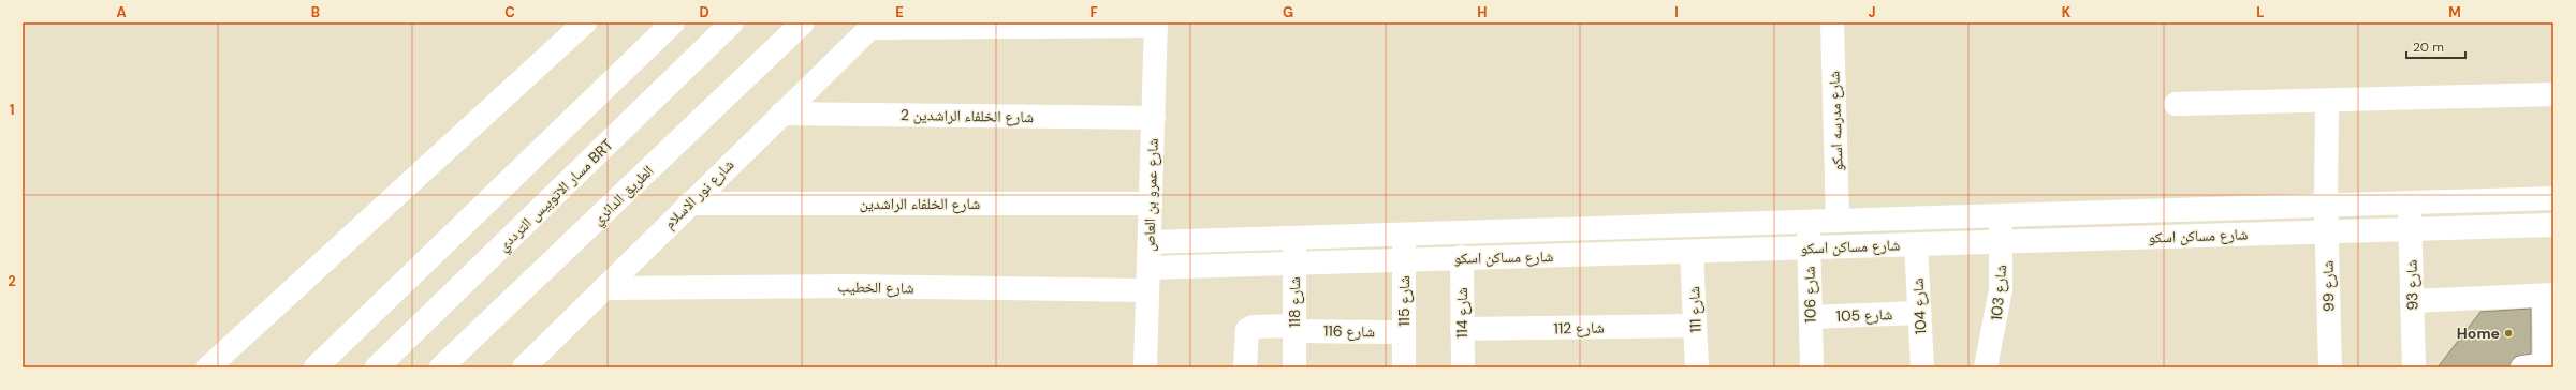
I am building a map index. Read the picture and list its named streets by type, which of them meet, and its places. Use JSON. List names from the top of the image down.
{
  "streets": {
    "main road": [
      "شارع الخلفاء الراشدين 2",
      "شارع مدرسه اسكو",
      "شارع نور الاسلام",
      "مسار الاتوبيس الترددي BRT",
      "الطريق الدائري",
      "شارع عمرو بن العاص",
      "شارع الخلفاء الراشدين",
      "شارع مساكن اسكو",
      "شارع 93",
      "شارع 99",
      "شارع الخطيب",
      "شارع 103",
      "شارع 106",
      "شارع 115",
      "شارع 118",
      "شارع 104",
      "شارع 111",
      "شارع 114",
      "شارع 105",
      "شارع 112",
      "شارع 116"
    ]
  },
  "crossings": [
    ["شارع الخلفاء الراشدين 2", "شارع نور الاسلام"],
    ["شارع الخلفاء الراشدين 2", "شارع عمرو بن العاص"],
    ["شارع مدرسه اسكو", "شارع مساكن اسكو"],
    ["شارع نور الاسلام", "شارع الخلفاء الراشدين"],
    ["شارع نور الاسلام", "شارع الخطيب"],
    ["شارع عمرو بن العاص", "شارع الخلفاء الراشدين"],
    ["شارع عمرو بن العاص", "شارع مساكن اسكو"],
    ["شارع عمرو بن العاص", "شارع الخطيب"],
    ["شارع مساكن اسكو", "شارع 93"],
    ["شارع مساكن اسكو", "شارع 99"],
    ["شارع مساكن اسكو", "شارع الخطيب"],
    ["شارع مساكن اسكو", "شارع 103"],
    ["شارع مساكن اسكو", "شارع 106"],
    ["شارع مساكن اسكو", "شارع 115"],
    ["شارع مساكن اسكو", "شارع 118"],
    ["شارع مساكن اسكو", "شارع 104"],
    ["شارع مساكن اسكو", "شارع 111"],
    ["شارع مساكن اسكو", "شارع 114"],
    ["شارع 106", "شارع 105"],
    ["شارع 115", "شارع 116"],
    ["شارع 118", "شارع 116"],
    ["شارع 104", "شارع 105"],
    ["شارع 111", "شارع 112"],
    ["شارع 114", "شارع 112"]
  ],
  "places": ["Home"],
  "scale_bar": "20 m",
  "grid": {
    "columns": [
      "A",
      "B",
      "C",
      "D",
      "E",
      "F",
      "G",
      "H",
      "I",
      "J",
      "K",
      "L",
      "M"
    ],
    "rows": ["1", "2"]
  }
}
